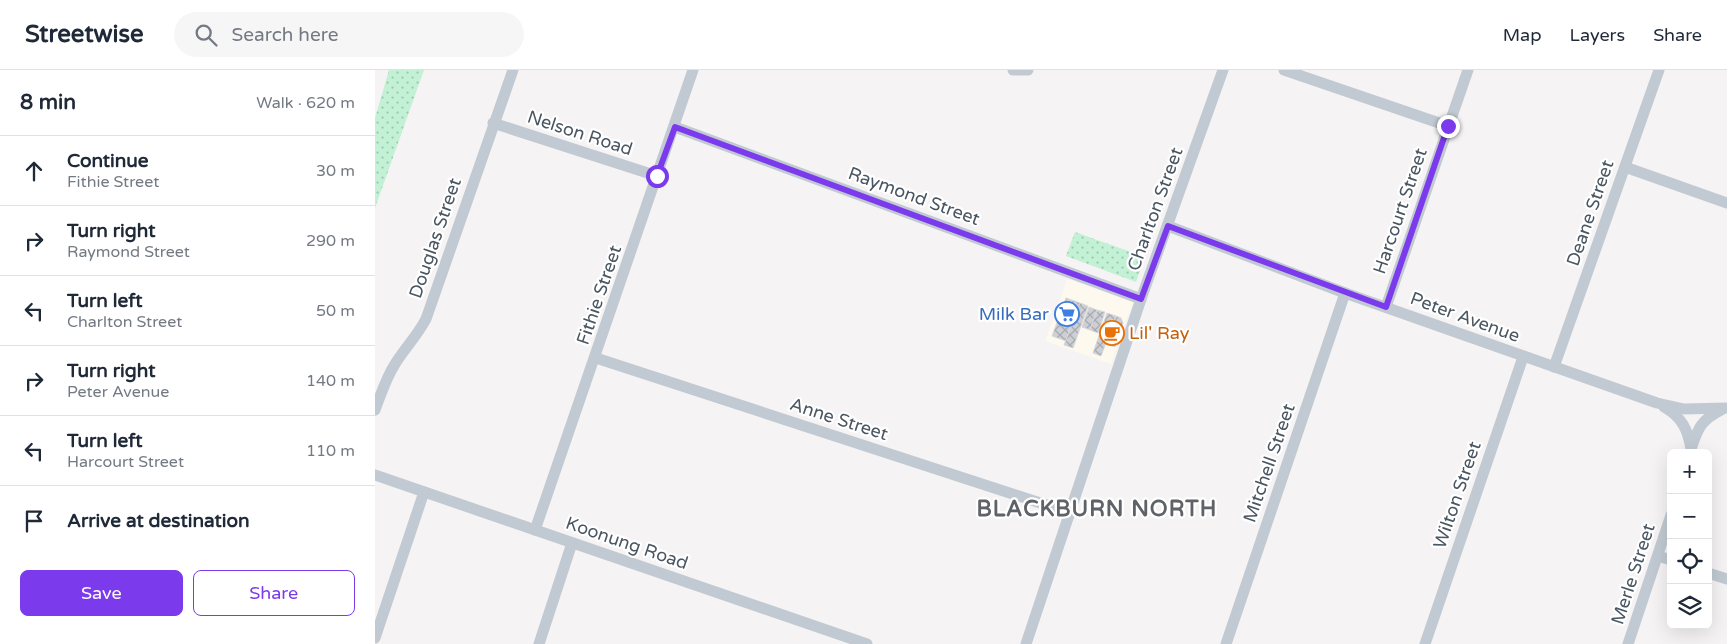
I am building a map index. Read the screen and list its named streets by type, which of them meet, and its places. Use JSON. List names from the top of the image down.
{
  "streets": {
    "street": [
      "Nelson Road",
      "Raymond Street",
      "Charlton Street",
      "Harcourt Street",
      "Deane Street",
      "Douglas Street",
      "Fithie Street",
      "Peter Avenue",
      "Anne Street",
      "Mitchell Street",
      "Wilton Street",
      "Koonung Road",
      "Merle Street"
    ]
  },
  "crossings": [
    ["Nelson Road", "Douglas Street"],
    ["Nelson Road", "Fithie Street"],
    ["Raymond Street", "Charlton Street"],
    ["Raymond Street", "Fithie Street"],
    ["Charlton Street", "Peter Avenue"],
    ["Charlton Street", "Anne Street"],
    ["Harcourt Street", "Peter Avenue"],
    ["Deane Street", "Peter Avenue"],
    ["Fithie Street", "Anne Street"],
    ["Fithie Street", "Koonung Road"],
    ["Peter Avenue", "Mitchell Street"],
    ["Peter Avenue", "Wilton Street"]
  ],
  "districts": ["BLACKBURN NORTH"],
  "places": {
    "supermarket": ["Milk Bar"],
    "cafe": ["Lil' Ray"]
  },
  "page": {
    "header": "Streetwise",
    "search": "Search here",
    "nav": ["Map", "Layers", "Share"],
    "heading": ["8 min", "Walk · 620 m"],
    "list": [
      ["Continue", "Fithie Street", "30 m"],
      ["Turn right", "Raymond Street", "290 m"],
      ["Turn left", "Charlton Street", "50 m"],
      ["Turn right", "Peter Avenue", "140 m"],
      ["Turn left", "Harcourt Street", "110 m"],
      "Arrive at destination"
    ],
    "map_buttons": ["+", "−"],
    "buttons": ["Save", "Share"]
  }
}
